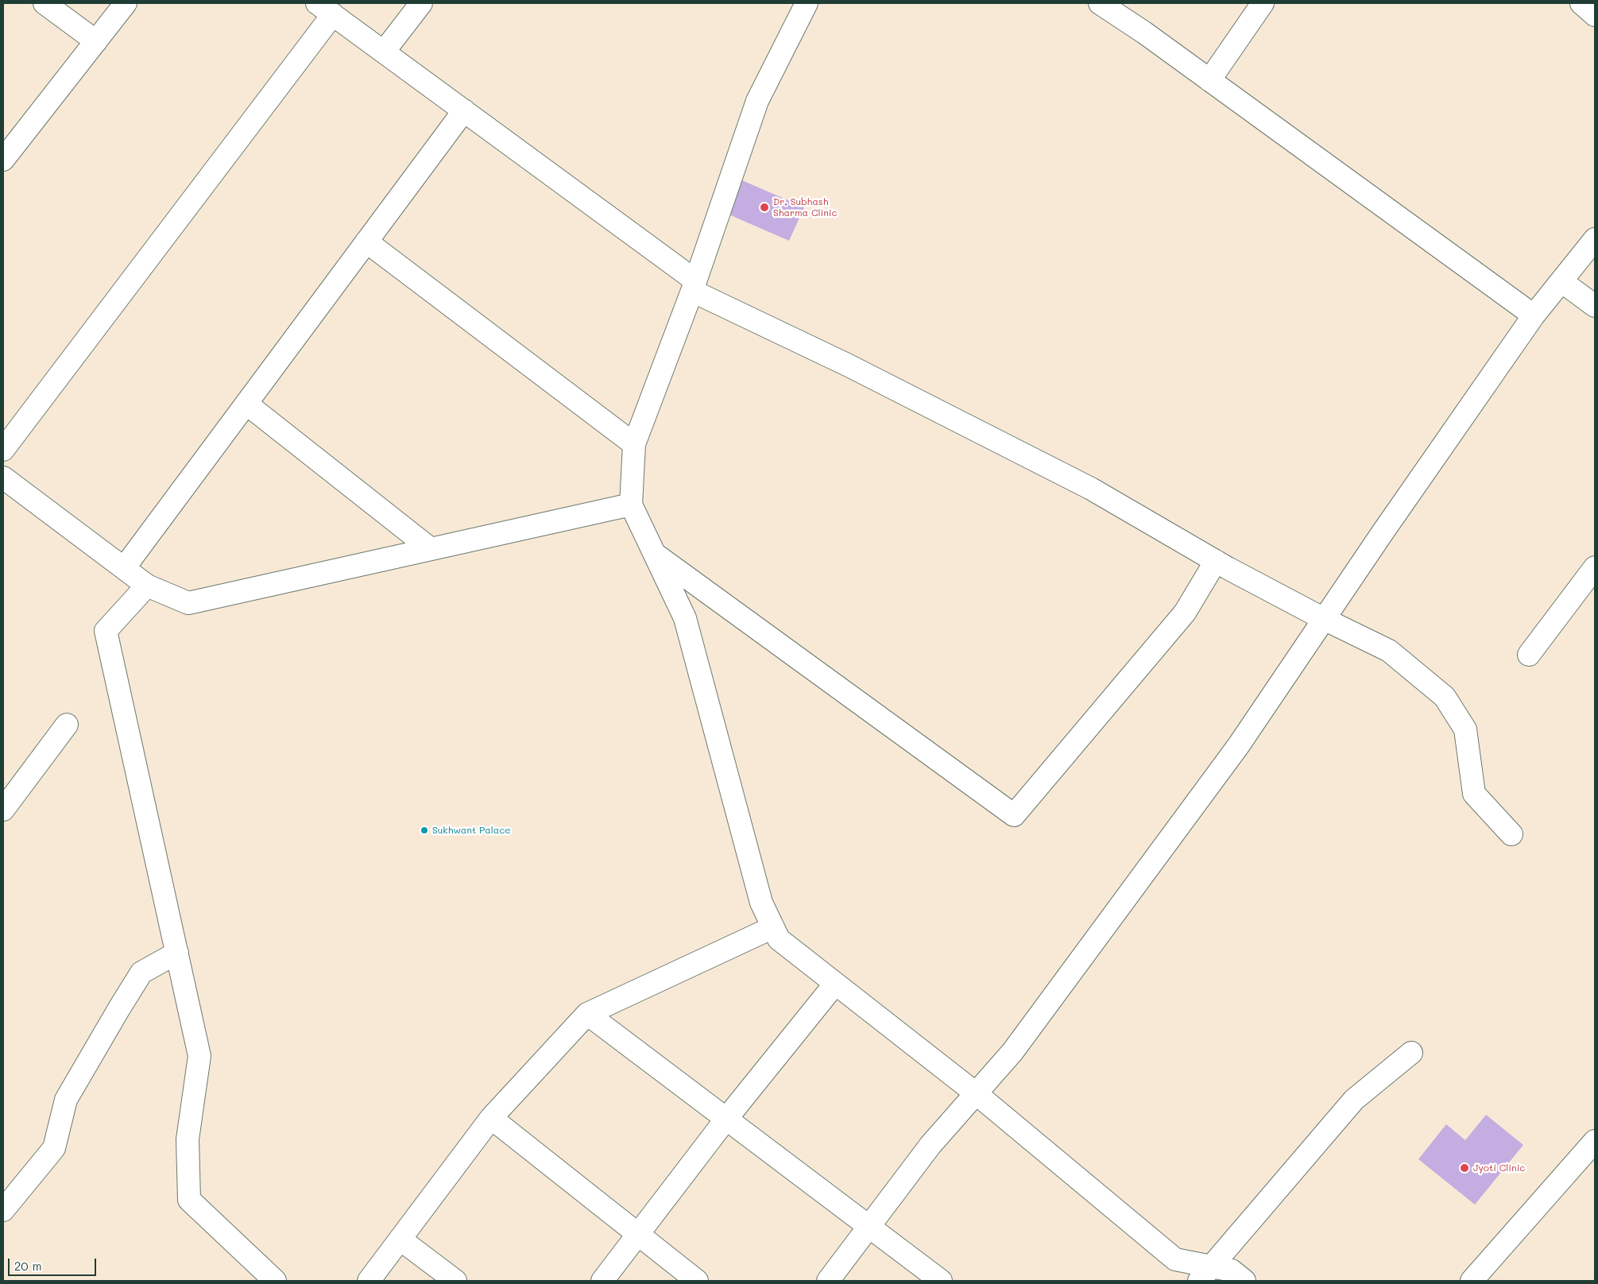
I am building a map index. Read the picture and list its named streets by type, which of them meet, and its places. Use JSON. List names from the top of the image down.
{
  "places": ["Dr. Subhash Sharma Clinic", "Sukhwant Palace", "Jyoti Clinic"],
  "scale_bar": "20 m"
}
